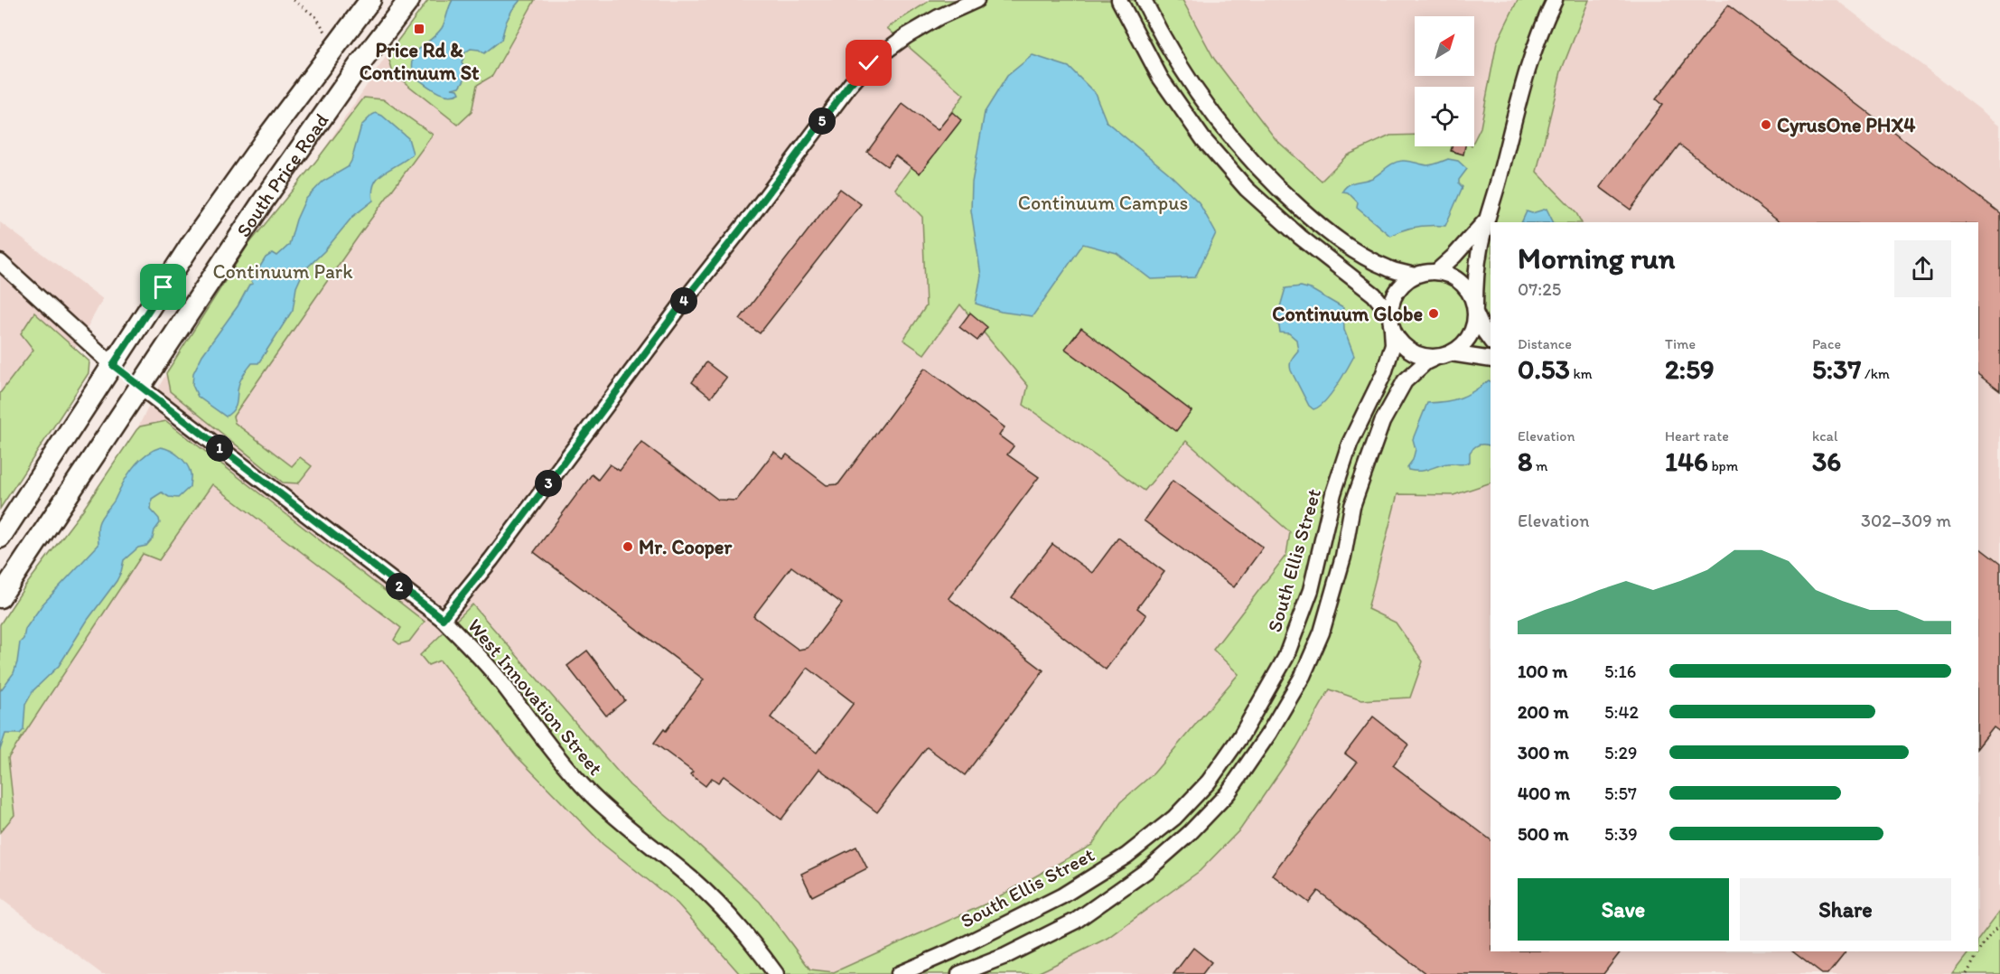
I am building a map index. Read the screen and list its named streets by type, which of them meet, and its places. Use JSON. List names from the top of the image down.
{
  "streets": {
    "main road": ["South Price Road"],
    "street": ["South Ellis Street", "West Innovation Street"]
  },
  "crossings": [
    ["South Price Road", "West Innovation Street"]
  ],
  "parks": ["Continuum Campus", "Continuum Park"],
  "places": {
    "transit": ["Price Rd & Continuum St"],
    "other": ["CyrusOne PHX4", "Continuum Globe", "Mr. Cooper"]
  },
  "north": "top right",
  "page": {
    "pins": [
      "5",
      "4",
      "1",
      "3",
      "2"
    ],
    "heading": ["Morning run", "07:25"],
    "stats": [
      ["Distance", "0.53 km"],
      ["Time", "2:59"],
      ["Pace", "5:37 /km"],
      ["Elevation", "8 m"],
      ["Heart rate", "146 bpm"],
      ["kcal", "36"]
    ],
    "chart": ["Elevation", "302–309 m"],
    "list": [
      {
        "name": "100 m",
        "note": "5:16"
      },
      {
        "name": "200 m",
        "note": "5:42"
      },
      {
        "name": "300 m",
        "note": "5:29"
      },
      {
        "name": "400 m",
        "note": "5:57"
      },
      {
        "name": "500 m",
        "note": "5:39"
      }
    ],
    "buttons": ["Save", "Share"]
  }
}
